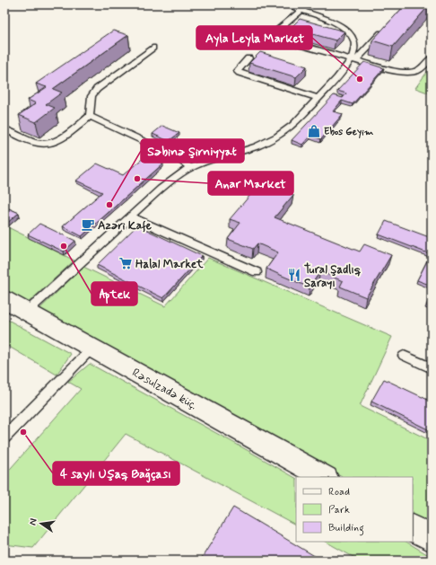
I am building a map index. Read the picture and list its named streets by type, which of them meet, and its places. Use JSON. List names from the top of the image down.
{
  "streets": {
    "main road": ["Rəsulzadə küç."]
  },
  "places": {
    "other": [
      "Ayla Leyla Market",
      "Anar Market",
      "Səbinə Şirniyyat",
      "Aptek",
      "4 saylı Uşaq Bağçası"
    ],
    "shop": ["Ebos Geyim"],
    "cafe": ["Azəri Kafe"],
    "supermarket": ["Halal Market"],
    "restaurant": ["Tural Şadlıq Sarayı"]
  },
  "legend": ["Road", "Park", "Building"],
  "north": "left"
}
